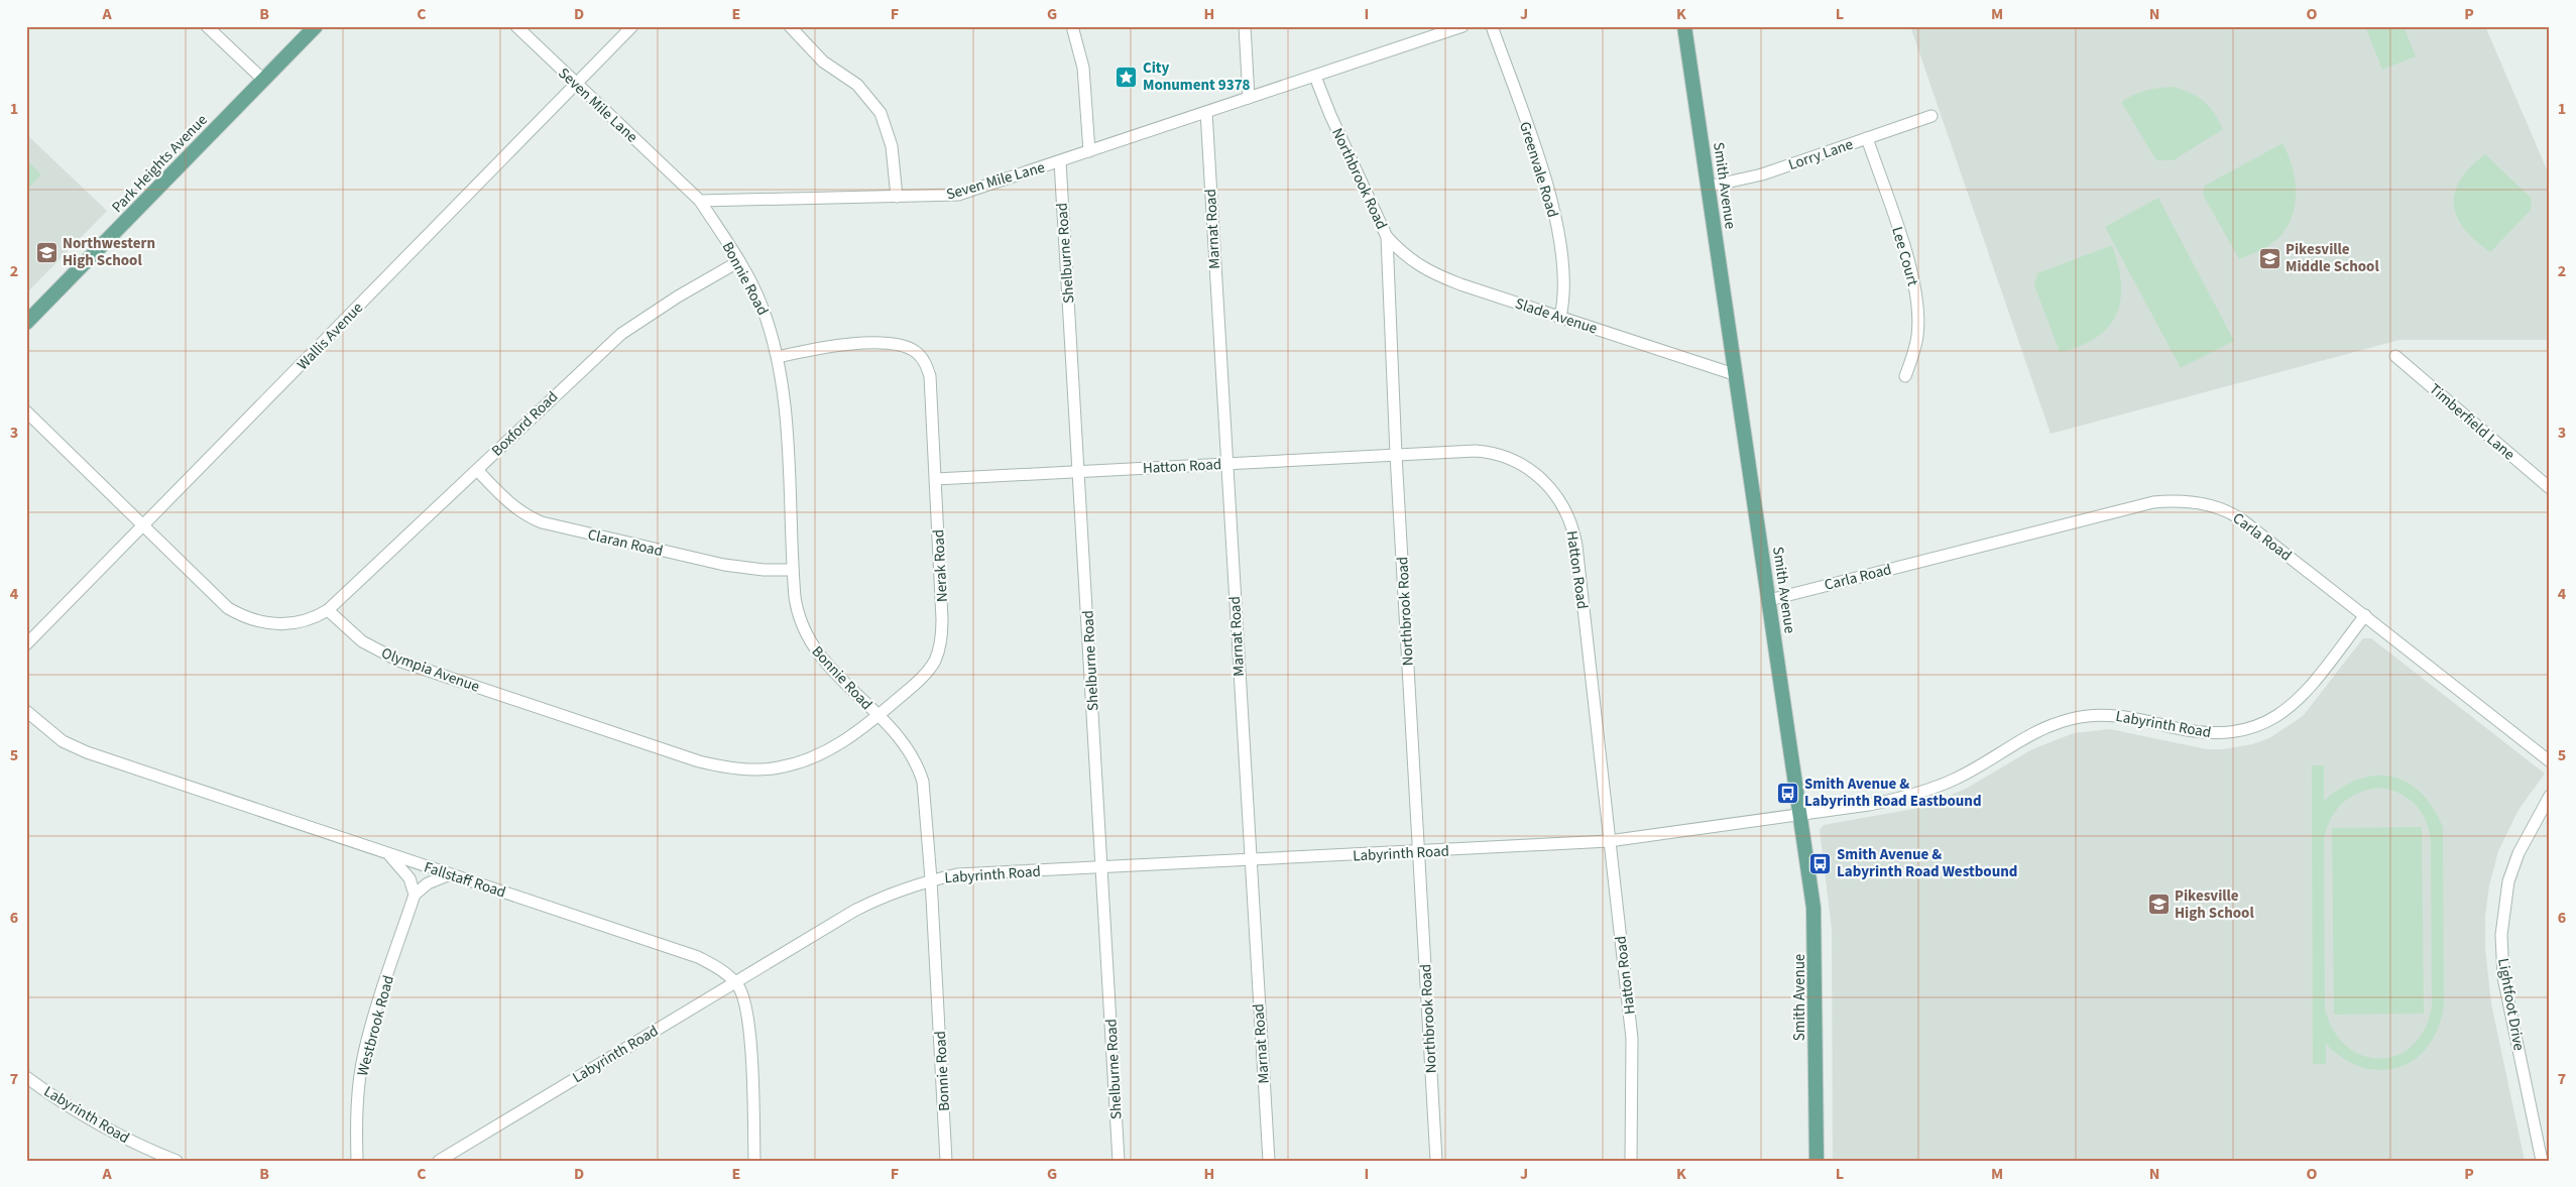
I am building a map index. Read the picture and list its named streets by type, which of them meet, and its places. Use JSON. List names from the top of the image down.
{
  "streets": {
    "main road": ["Park Heights Avenue", "Smith Avenue"],
    "street": [
      "Seven Mile Lane",
      "Lorry Lane",
      "Greenvale Road",
      "Northbrook Road",
      "Marnat Road",
      "Shelburne Road",
      "Lee Court",
      "Bonnie Road",
      "Slade Avenue",
      "Wallis Avenue",
      "Timberfield Lane",
      "Boxford Road",
      "Hatton Road",
      "Carla Road",
      "Claran Road",
      "Nerak Road",
      "Olympia Avenue",
      "Labyrinth Road",
      "Fallstaff Road",
      "Lightfoot Drive",
      "Westbrook Road"
    ]
  },
  "crossings": [
    ["Seven Mile Lane", "Northbrook Road"],
    ["Seven Mile Lane", "Marnat Road"],
    ["Seven Mile Lane", "Shelburne Road"],
    ["Seven Mile Lane", "Bonnie Road"],
    ["Seven Mile Lane", "Wallis Avenue"],
    ["Lorry Lane", "Smith Avenue"],
    ["Lorry Lane", "Lee Court"],
    ["Greenvale Road", "Slade Avenue"],
    ["Northbrook Road", "Slade Avenue"],
    ["Northbrook Road", "Hatton Road"],
    ["Northbrook Road", "Labyrinth Road"],
    ["Smith Avenue", "Slade Avenue"],
    ["Smith Avenue", "Carla Road"],
    ["Smith Avenue", "Labyrinth Road"],
    ["Marnat Road", "Hatton Road"],
    ["Marnat Road", "Labyrinth Road"],
    ["Shelburne Road", "Hatton Road"],
    ["Shelburne Road", "Labyrinth Road"],
    ["Bonnie Road", "Boxford Road"],
    ["Bonnie Road", "Claran Road"],
    ["Bonnie Road", "Nerak Road"],
    ["Bonnie Road", "Olympia Avenue"],
    ["Bonnie Road", "Labyrinth Road"],
    ["Boxford Road", "Claran Road"],
    ["Boxford Road", "Olympia Avenue"],
    ["Hatton Road", "Nerak Road"],
    ["Hatton Road", "Labyrinth Road"],
    ["Carla Road", "Labyrinth Road"],
    ["Nerak Road", "Olympia Avenue"],
    ["Labyrinth Road", "Fallstaff Road"]
  ],
  "places": {
    "place": ["City Monument 9378"],
    "school or university": ["Northwestern High School", "Pikesville Middle School", "Pikesville High School"],
    "bus stop": ["Smith Avenue & Labyrinth Road Eastbound", "Smith Avenue & Labyrinth Road Westbound"]
  },
  "grid": {
    "columns": [
      "A",
      "B",
      "C",
      "D",
      "E",
      "F",
      "G",
      "H",
      "I",
      "J",
      "K",
      "L",
      "M",
      "N",
      "O",
      "P"
    ],
    "rows": [
      "1",
      "2",
      "3",
      "4",
      "5",
      "6",
      "7"
    ]
  }
}
